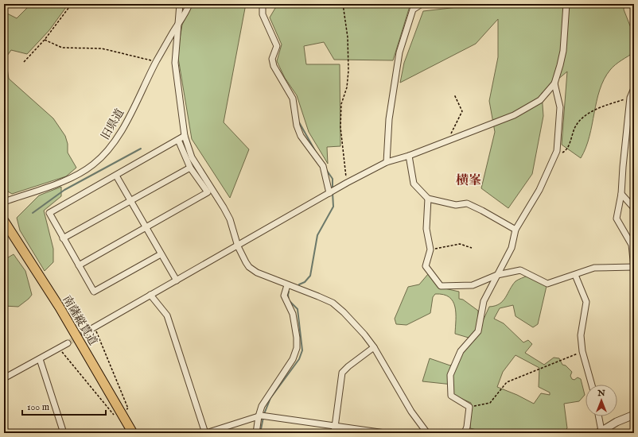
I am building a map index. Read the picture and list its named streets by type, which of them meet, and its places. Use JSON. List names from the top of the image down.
{
  "streets": {
    "main road": ["南薩縦貫道"],
    "street": ["旧県道"]
  },
  "districts": ["横峯"],
  "scale_bar": "100 m",
  "north": "top"
}
